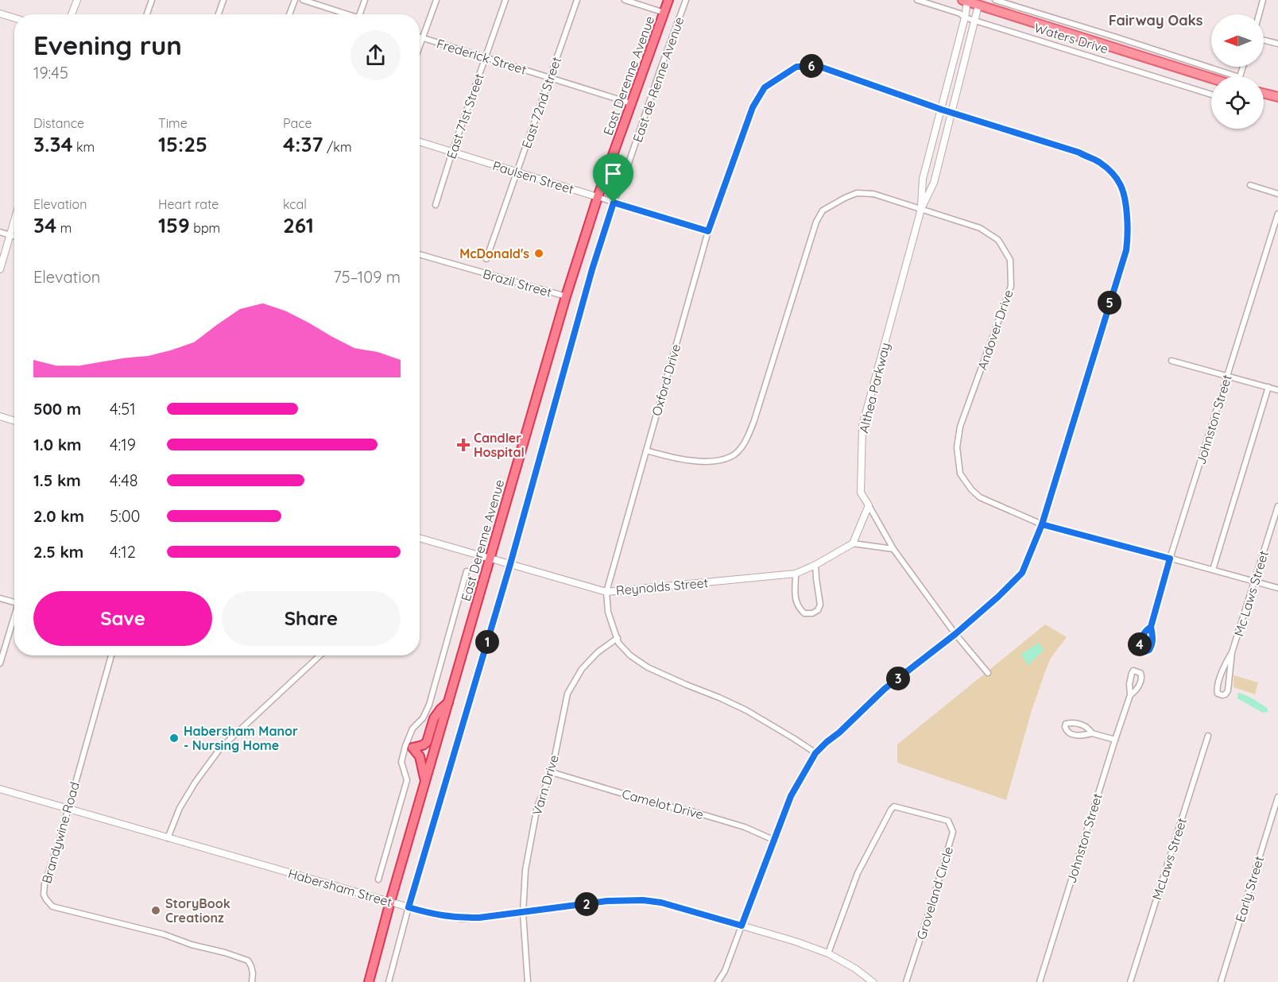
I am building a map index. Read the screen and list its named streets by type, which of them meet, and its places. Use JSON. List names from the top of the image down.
{
  "streets": {
    "highway": ["East Derenne Avenue"],
    "main road": ["Waters Drive"],
    "street": [
      "Frederick Street",
      "East de Renne Avenue",
      "East 72nd Street",
      "East 71st Street",
      "Paulsen Street",
      "Brazil Street",
      "Andover Drive",
      "Oxford Drive",
      "Althea Parkway",
      "Johnston Street",
      "Reynolds Street",
      "Mc Laws Street",
      "Varn Drive",
      "Camelot Drive",
      "Brandywine Road",
      "McLaws Street",
      "Habersham Street",
      "Early Street",
      "Groveland Circle"
    ]
  },
  "crossings": [
    ["Waters Drive", "Althea Parkway"],
    ["Frederick Street", "East Derenne Avenue"],
    ["Frederick Street", "East 72nd Street"],
    ["Frederick Street", "East 71st Street"],
    ["East Derenne Avenue", "Paulsen Street"],
    ["East Derenne Avenue", "Brazil Street"],
    ["East Derenne Avenue", "Reynolds Street"],
    ["East Derenne Avenue", "Habersham Street"],
    ["East de Renne Avenue", "Paulsen Street"],
    ["East de Renne Avenue", "Reynolds Street"],
    ["East de Renne Avenue", "Habersham Street"],
    ["East 72nd Street", "Paulsen Street"],
    ["East 71st Street", "Paulsen Street"],
    ["Paulsen Street", "Oxford Drive"],
    ["Andover Drive", "Oxford Drive"],
    ["Andover Drive", "Althea Parkway"],
    ["Andover Drive", "Johnston Street"],
    ["Andover Drive", "Mc Laws Street"],
    ["Oxford Drive", "Althea Parkway"],
    ["Oxford Drive", "Reynolds Street"],
    ["Oxford Drive", "Varn Drive"],
    ["Oxford Drive", "Camelot Drive"],
    ["Oxford Drive", "Habersham Street"],
    ["Varn Drive", "Camelot Drive"],
    ["Varn Drive", "Habersham Street"],
    ["Brandywine Road", "Habersham Street"],
    ["Habersham Street", "Groveland Circle"]
  ],
  "districts": ["Fairway Oaks"],
  "places": {
    "other": ["McDonald's", "Habersham Manor - Nursing Home", "StoryBook Creationz"],
    "health": ["Candler Hospital"]
  },
  "north": "left",
  "page": {
    "heading": ["Evening run", "19:45"],
    "pins": [
      "6",
      "5",
      "1",
      "4",
      "3",
      "2"
    ],
    "stats": [
      ["Distance", "3.34 km"],
      ["Time", "15:25"],
      ["Pace", "4:37 /km"],
      ["Elevation", "34 m"],
      ["Heart rate", "159 bpm"],
      ["kcal", "261"]
    ],
    "chart": ["Elevation", "75–109 m"],
    "list": [
      {
        "name": "500 m",
        "note": "4:51"
      },
      {
        "name": "1.0 km",
        "note": "4:19"
      },
      {
        "name": "1.5 km",
        "note": "4:48"
      },
      {
        "name": "2.0 km",
        "note": "5:00"
      },
      {
        "name": "2.5 km",
        "note": "4:12"
      }
    ],
    "buttons": ["Save", "Share"]
  }
}
